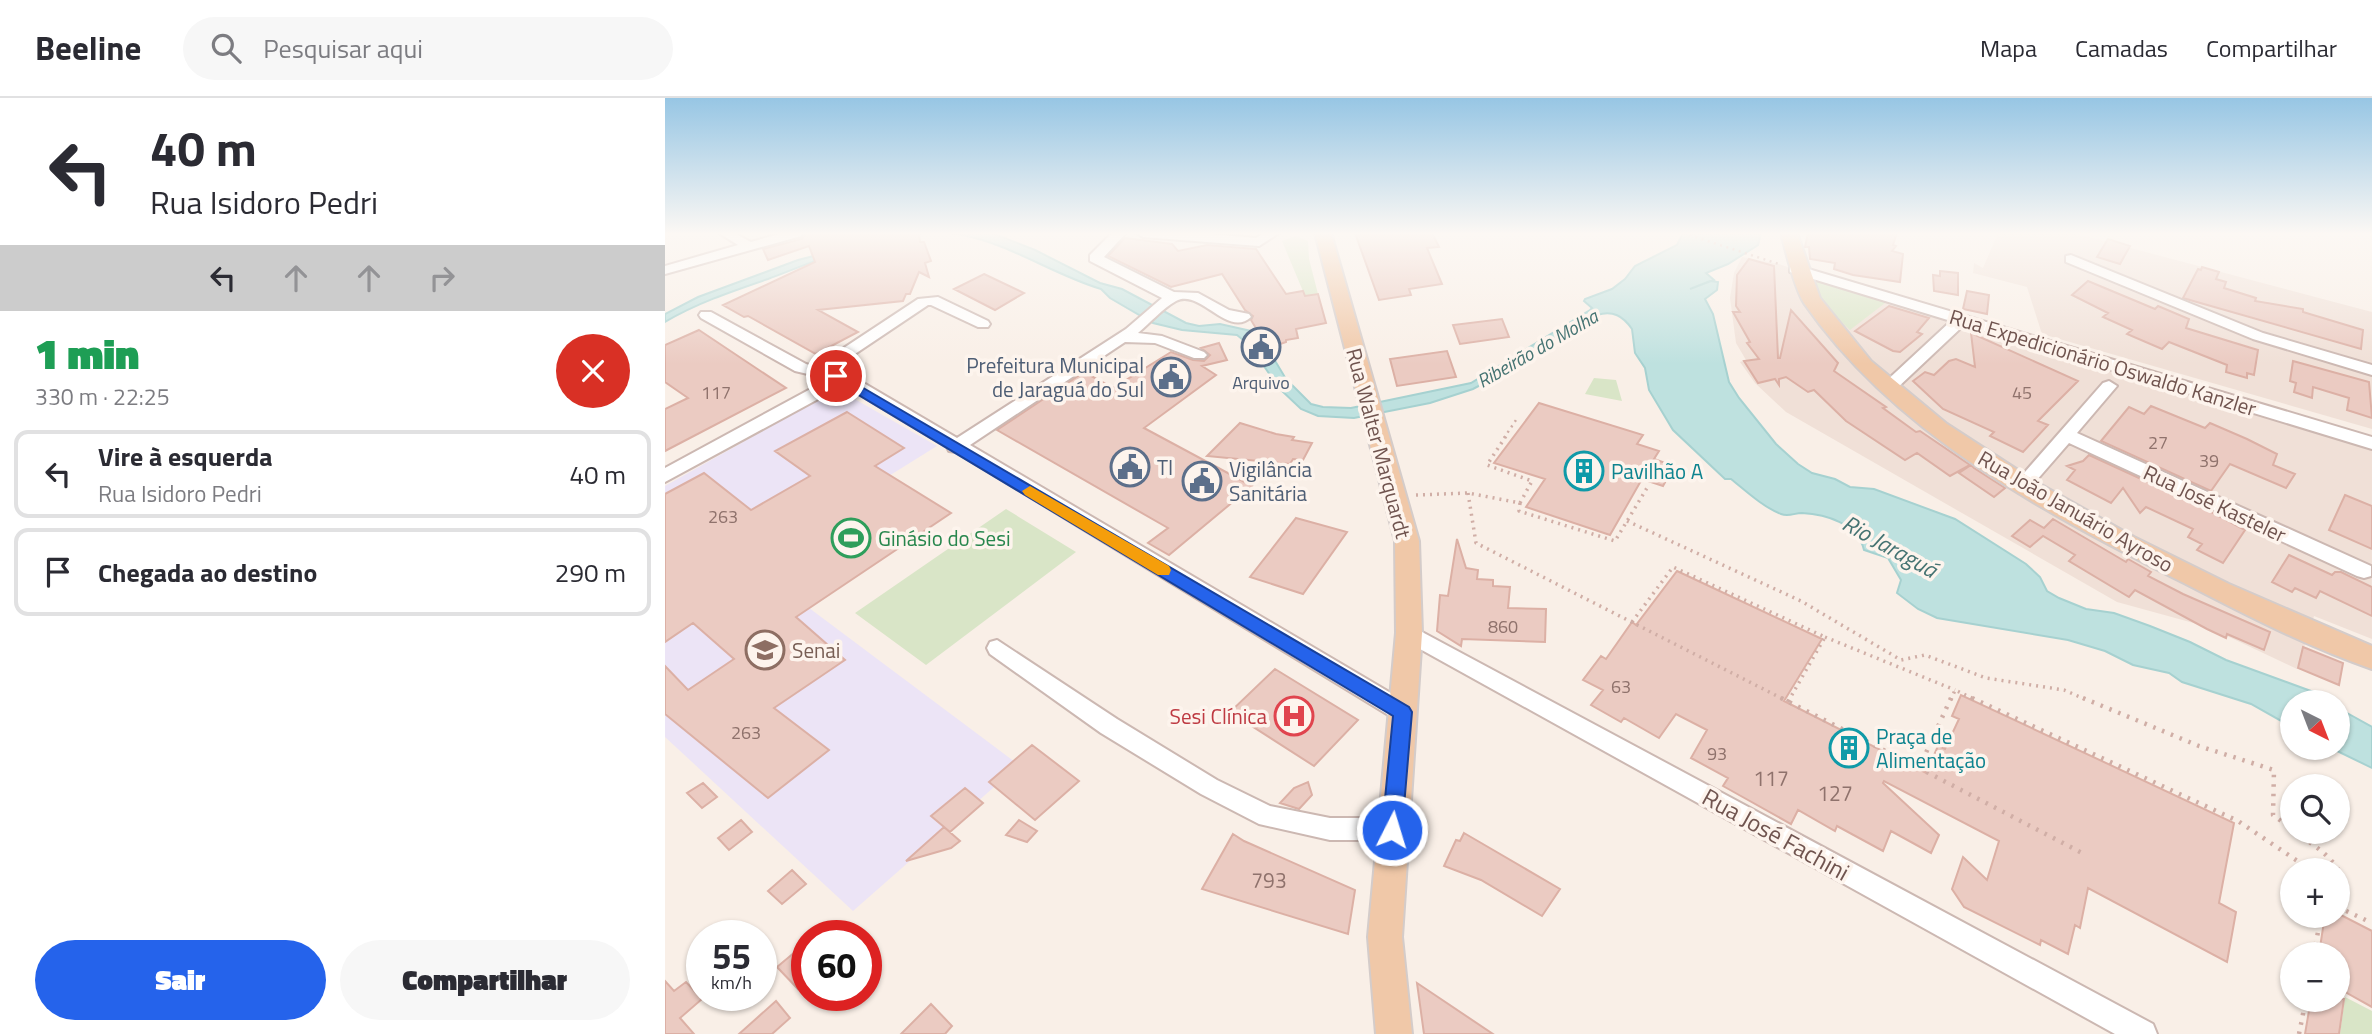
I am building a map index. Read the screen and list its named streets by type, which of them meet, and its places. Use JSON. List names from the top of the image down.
{
  "streets": {
    "main road": ["Rua Walter Marquardt", "Rua João Januário Ayroso"],
    "street": ["Rua Expedicionário Oswaldo Kanzler", "Rua José Kasteler", "Rua José Fachini"]
  },
  "crossings": [
    ["Rua Walter Marquardt", "Rua José Fachini"]
  ],
  "water": ["Ribeirão do Molha", "Rio Jaraguá"],
  "places": {
    "public building": [
      "Arquivo",
      "Prefeitura Municipal de Jaraguá do Sul",
      "TI",
      "Vigilância Sanitária"
    ],
    "building": ["Pavilhão A", "Praça de Alimentação"],
    "sports": ["Ginásio do Sesi"],
    "school or university": ["Senai"],
    "hospital": ["Sesi Clínica"]
  },
  "house_numbers": [
    "117",
    "45",
    "27",
    "39",
    "263",
    "860",
    "63",
    "263",
    "93",
    "117",
    "127",
    "793"
  ],
  "north": "bottom right",
  "page": {
    "header": "Beeline",
    "search": "Pesquisar aqui",
    "nav": ["Mapa", "Camadas", "Compartilhar"],
    "turn": ["40 m", "Rua Isidoro Pedri"],
    "heading": ["1 min", "330 m · 22:25"],
    "list": [
      {
        "name": "Vire à esquerda",
        "note": "Rua Isidoro Pedri",
        "value": "40 m"
      },
      {
        "name": "Chegada ao destino",
        "value": "290 m"
      }
    ],
    "map_buttons": ["+", "−"],
    "speed": "55 km/h",
    "limit": "60",
    "buttons": ["Sair", "Compartilhar"]
  }
}
